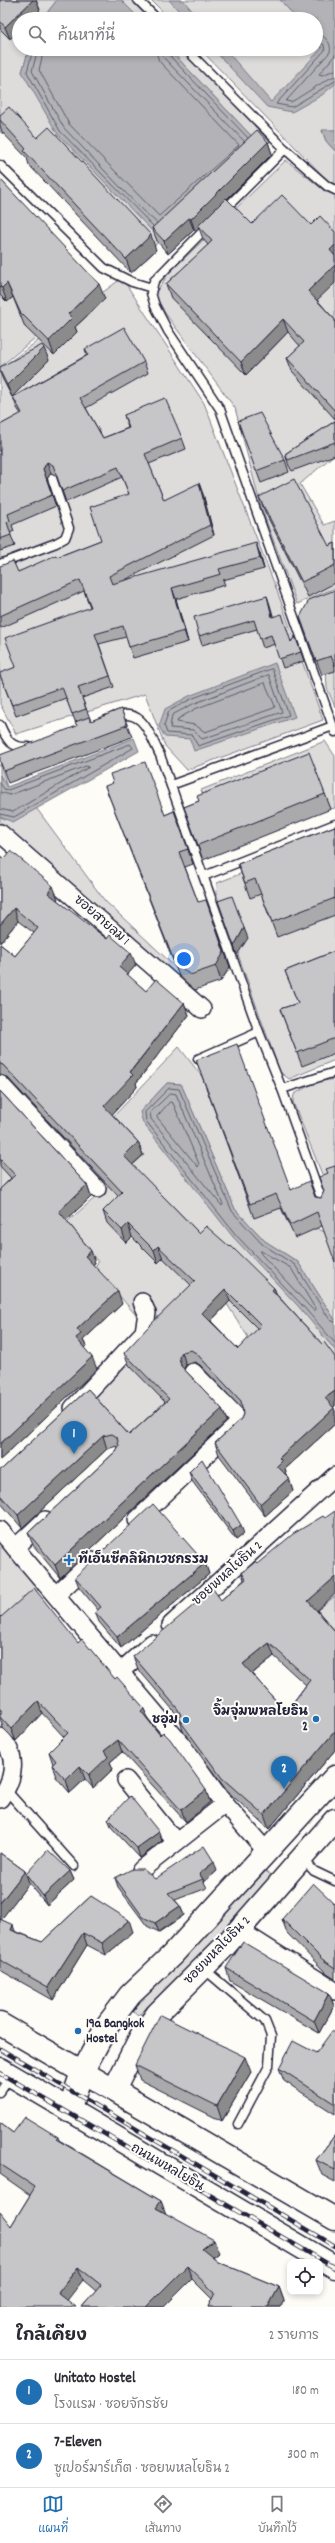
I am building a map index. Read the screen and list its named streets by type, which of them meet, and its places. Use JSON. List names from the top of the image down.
{
  "streets": {
    "main road": ["ซอยพหลโยธิน 2", "ถนนพหลโยธิน"],
    "street": ["ซอยสายลม 1"]
  },
  "places": {
    "health": ["ทีเอ็นซีคลินิกเวชกรรม"],
    "other": ["จิ้มจุ่มพหลโยธิน 2", "ชอุ่ม", "19a Bangkok Hostel"]
  },
  "page": {
    "search": "ค้นหาที่นี่",
    "pins": ["1", "2"],
    "heading": ["ใกล้เคียง", "2 รายการ"],
    "list": [
      {
        "mark": "1",
        "name": "Unitato Hostel",
        "note": "โรงแรม · ซอยจักรชัย",
        "value": "180 m"
      },
      {
        "mark": "2",
        "name": "7-Eleven",
        "note": "ซูเปอร์มาร์เก็ต · ซอยพหลโยธิน 2",
        "value": "300 m"
      }
    ],
    "nav": ["แผนที่", "เส้นทาง", "บันทึกไว้"]
  }
}
